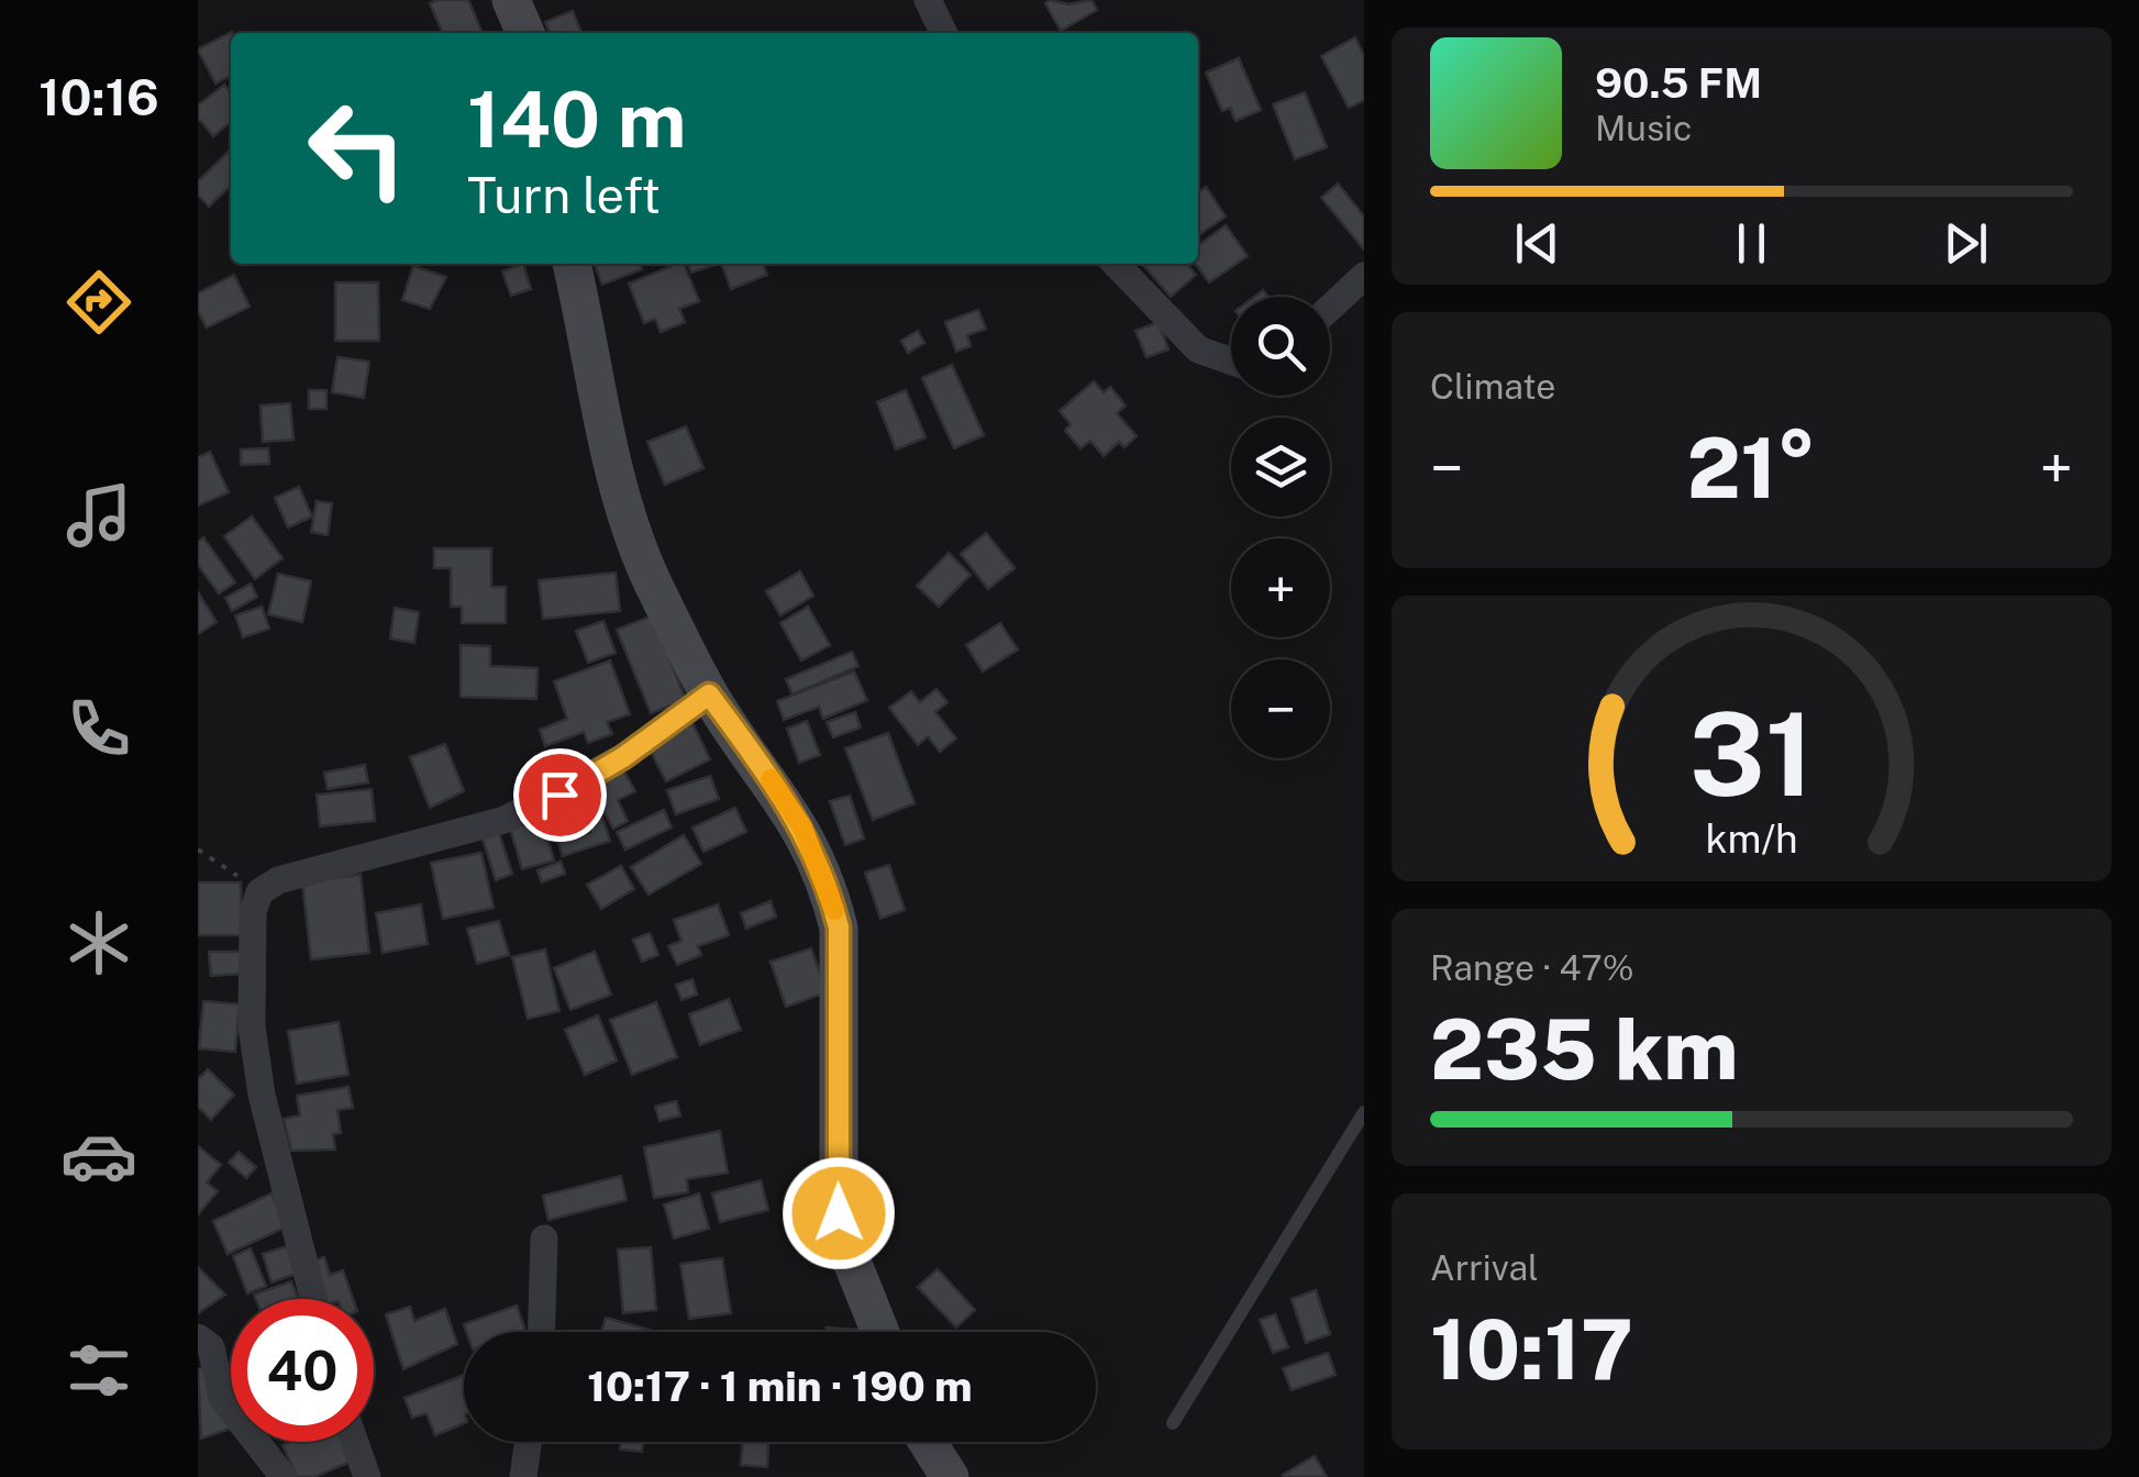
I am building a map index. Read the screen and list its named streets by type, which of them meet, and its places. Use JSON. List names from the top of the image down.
{
  "page": {
    "tabs": "10:16",
    "turn": ["140 m", "Turn left"],
    "song": ["90.5 FM", "Music"],
    "map_buttons": ["+", "−"],
    "tile": [
      "Climate",
      ["Range · 47%", "235 km"],
      ["Arrival", "10:17"]
    ],
    "heat": ["−", "21°", "+"],
    "limit": "40",
    "trip": "10:17 · 1 min · 190 m",
    "gauge": ["31", "km/h"]
  }
}
